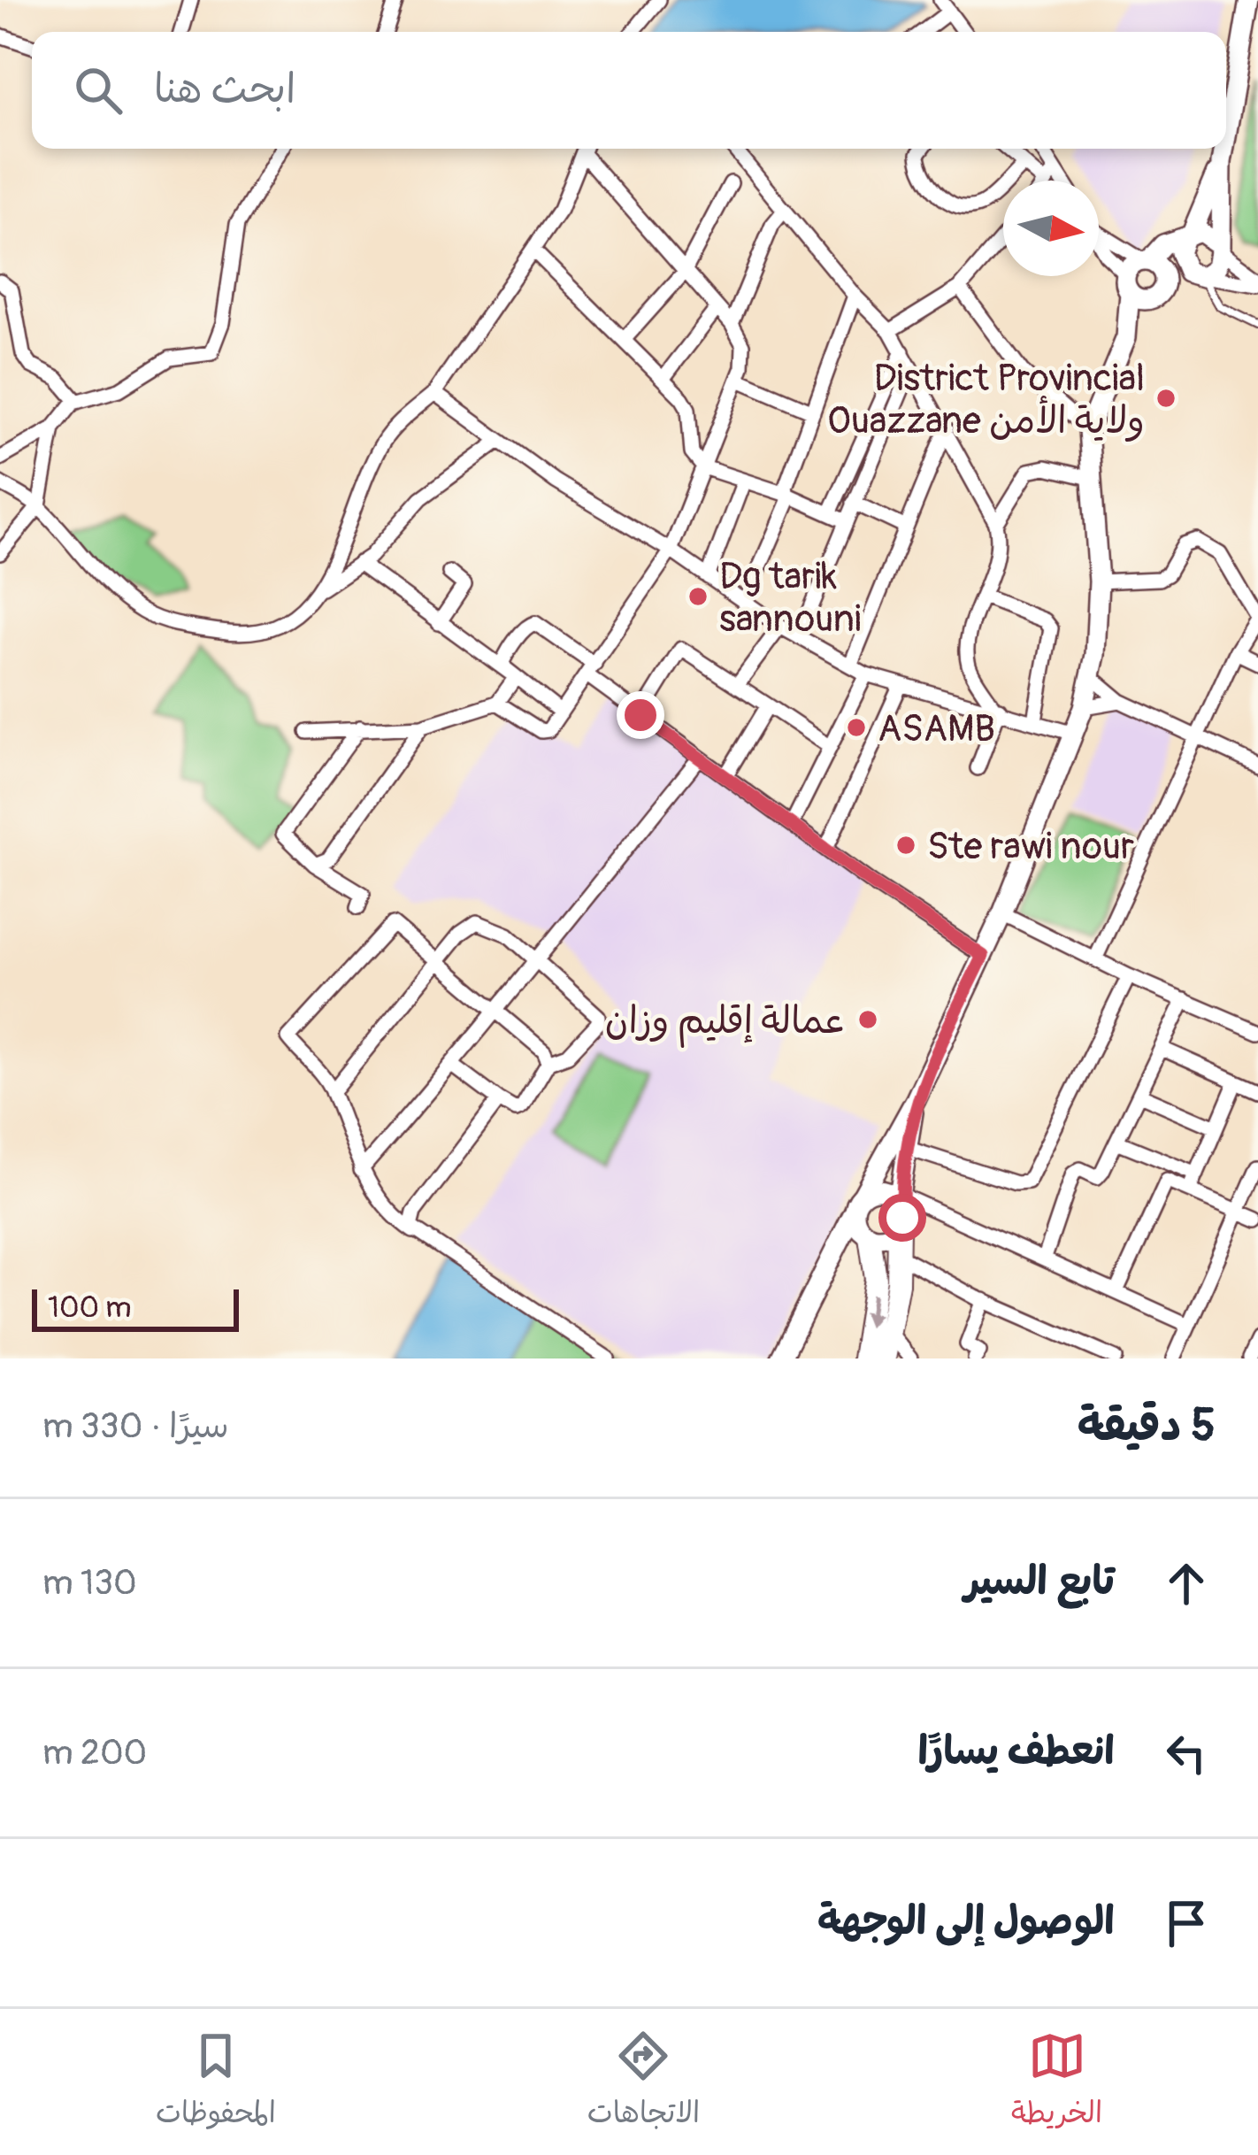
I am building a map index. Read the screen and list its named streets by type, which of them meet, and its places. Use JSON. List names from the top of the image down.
{
  "places": [
    "District Provincial Ouazzane ولاية الأمن",
    "Dg tarik sannouni",
    "ASAMB",
    "Ste rawi nour",
    "عمالة إقليم وزان"
  ],
  "scale_bar": "100 m",
  "north": "right",
  "page": {
    "search": "ابحث هنا",
    "scale": "100 m",
    "heading": ["5 دقيقة", "سيرًا · 330 m"],
    "list": [
      ["تابع السير", "130 m"],
      ["انعطف يسارًا", "200 m"],
      "الوصول إلى الوجهة"
    ],
    "nav": ["الخريطة", "الاتجاهات", "المحفوظات"]
  }
}
